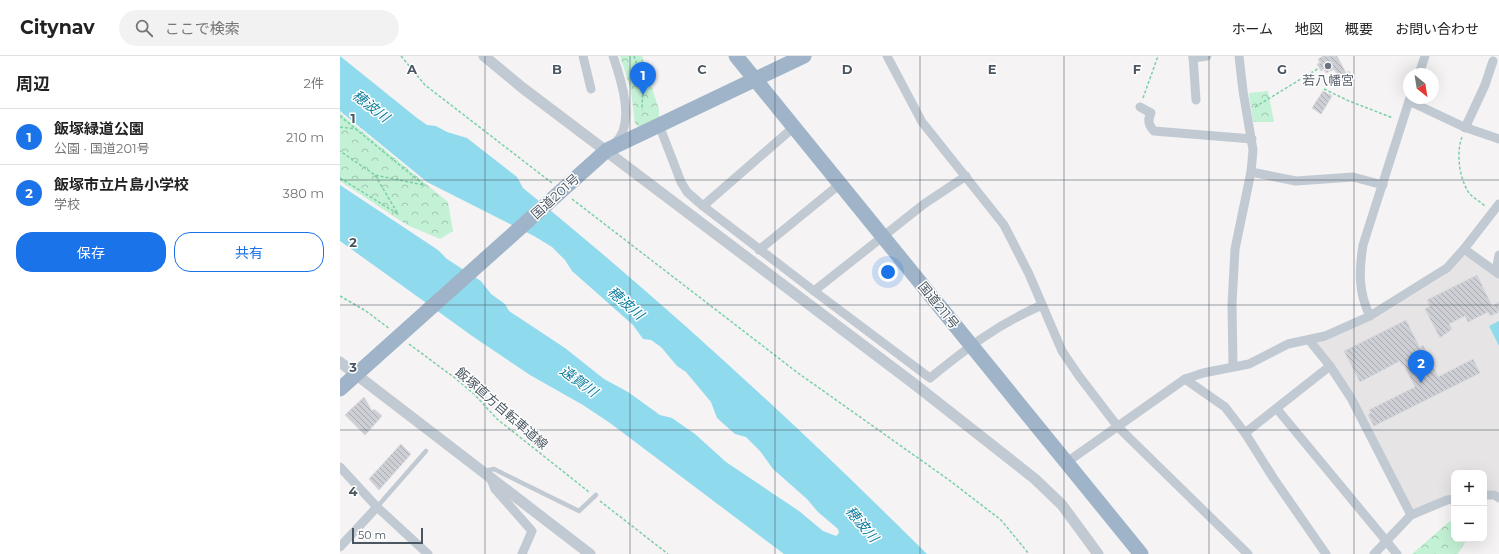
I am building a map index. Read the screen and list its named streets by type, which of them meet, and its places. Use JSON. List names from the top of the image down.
{
  "streets": {
    "highway": ["国道201号", "国道211号"],
    "path": ["飯塚直方自転車道線"]
  },
  "crossings": [
    ["国道201号", "国道211号"]
  ],
  "water": ["穂波川", "遠賀川"],
  "places": ["若八幡宮"],
  "scale_bar": "50 m",
  "north": "bottom right",
  "page": {
    "header": "Citynav",
    "search": "ここで検索",
    "nav": [
      "ホーム",
      "地図",
      "概要",
      "お問い合わせ"
    ],
    "heading": ["周辺", "2件"],
    "pins": ["1", "2"],
    "list": [
      {
        "mark": "1",
        "name": "飯塚緑道公園",
        "note": "公園 · 国道201号",
        "value": "210 m"
      },
      {
        "mark": "2",
        "name": "飯塚市立片島小学校",
        "note": "学校",
        "value": "380 m"
      }
    ],
    "buttons": ["保存", "共有"],
    "map_buttons": ["+", "−"],
    "scale": "50 m"
  },
  "grid": {
    "columns": [
      "A",
      "B",
      "C",
      "D",
      "E",
      "F",
      "G"
    ],
    "rows": [
      "1",
      "2",
      "3",
      "4"
    ]
  }
}
